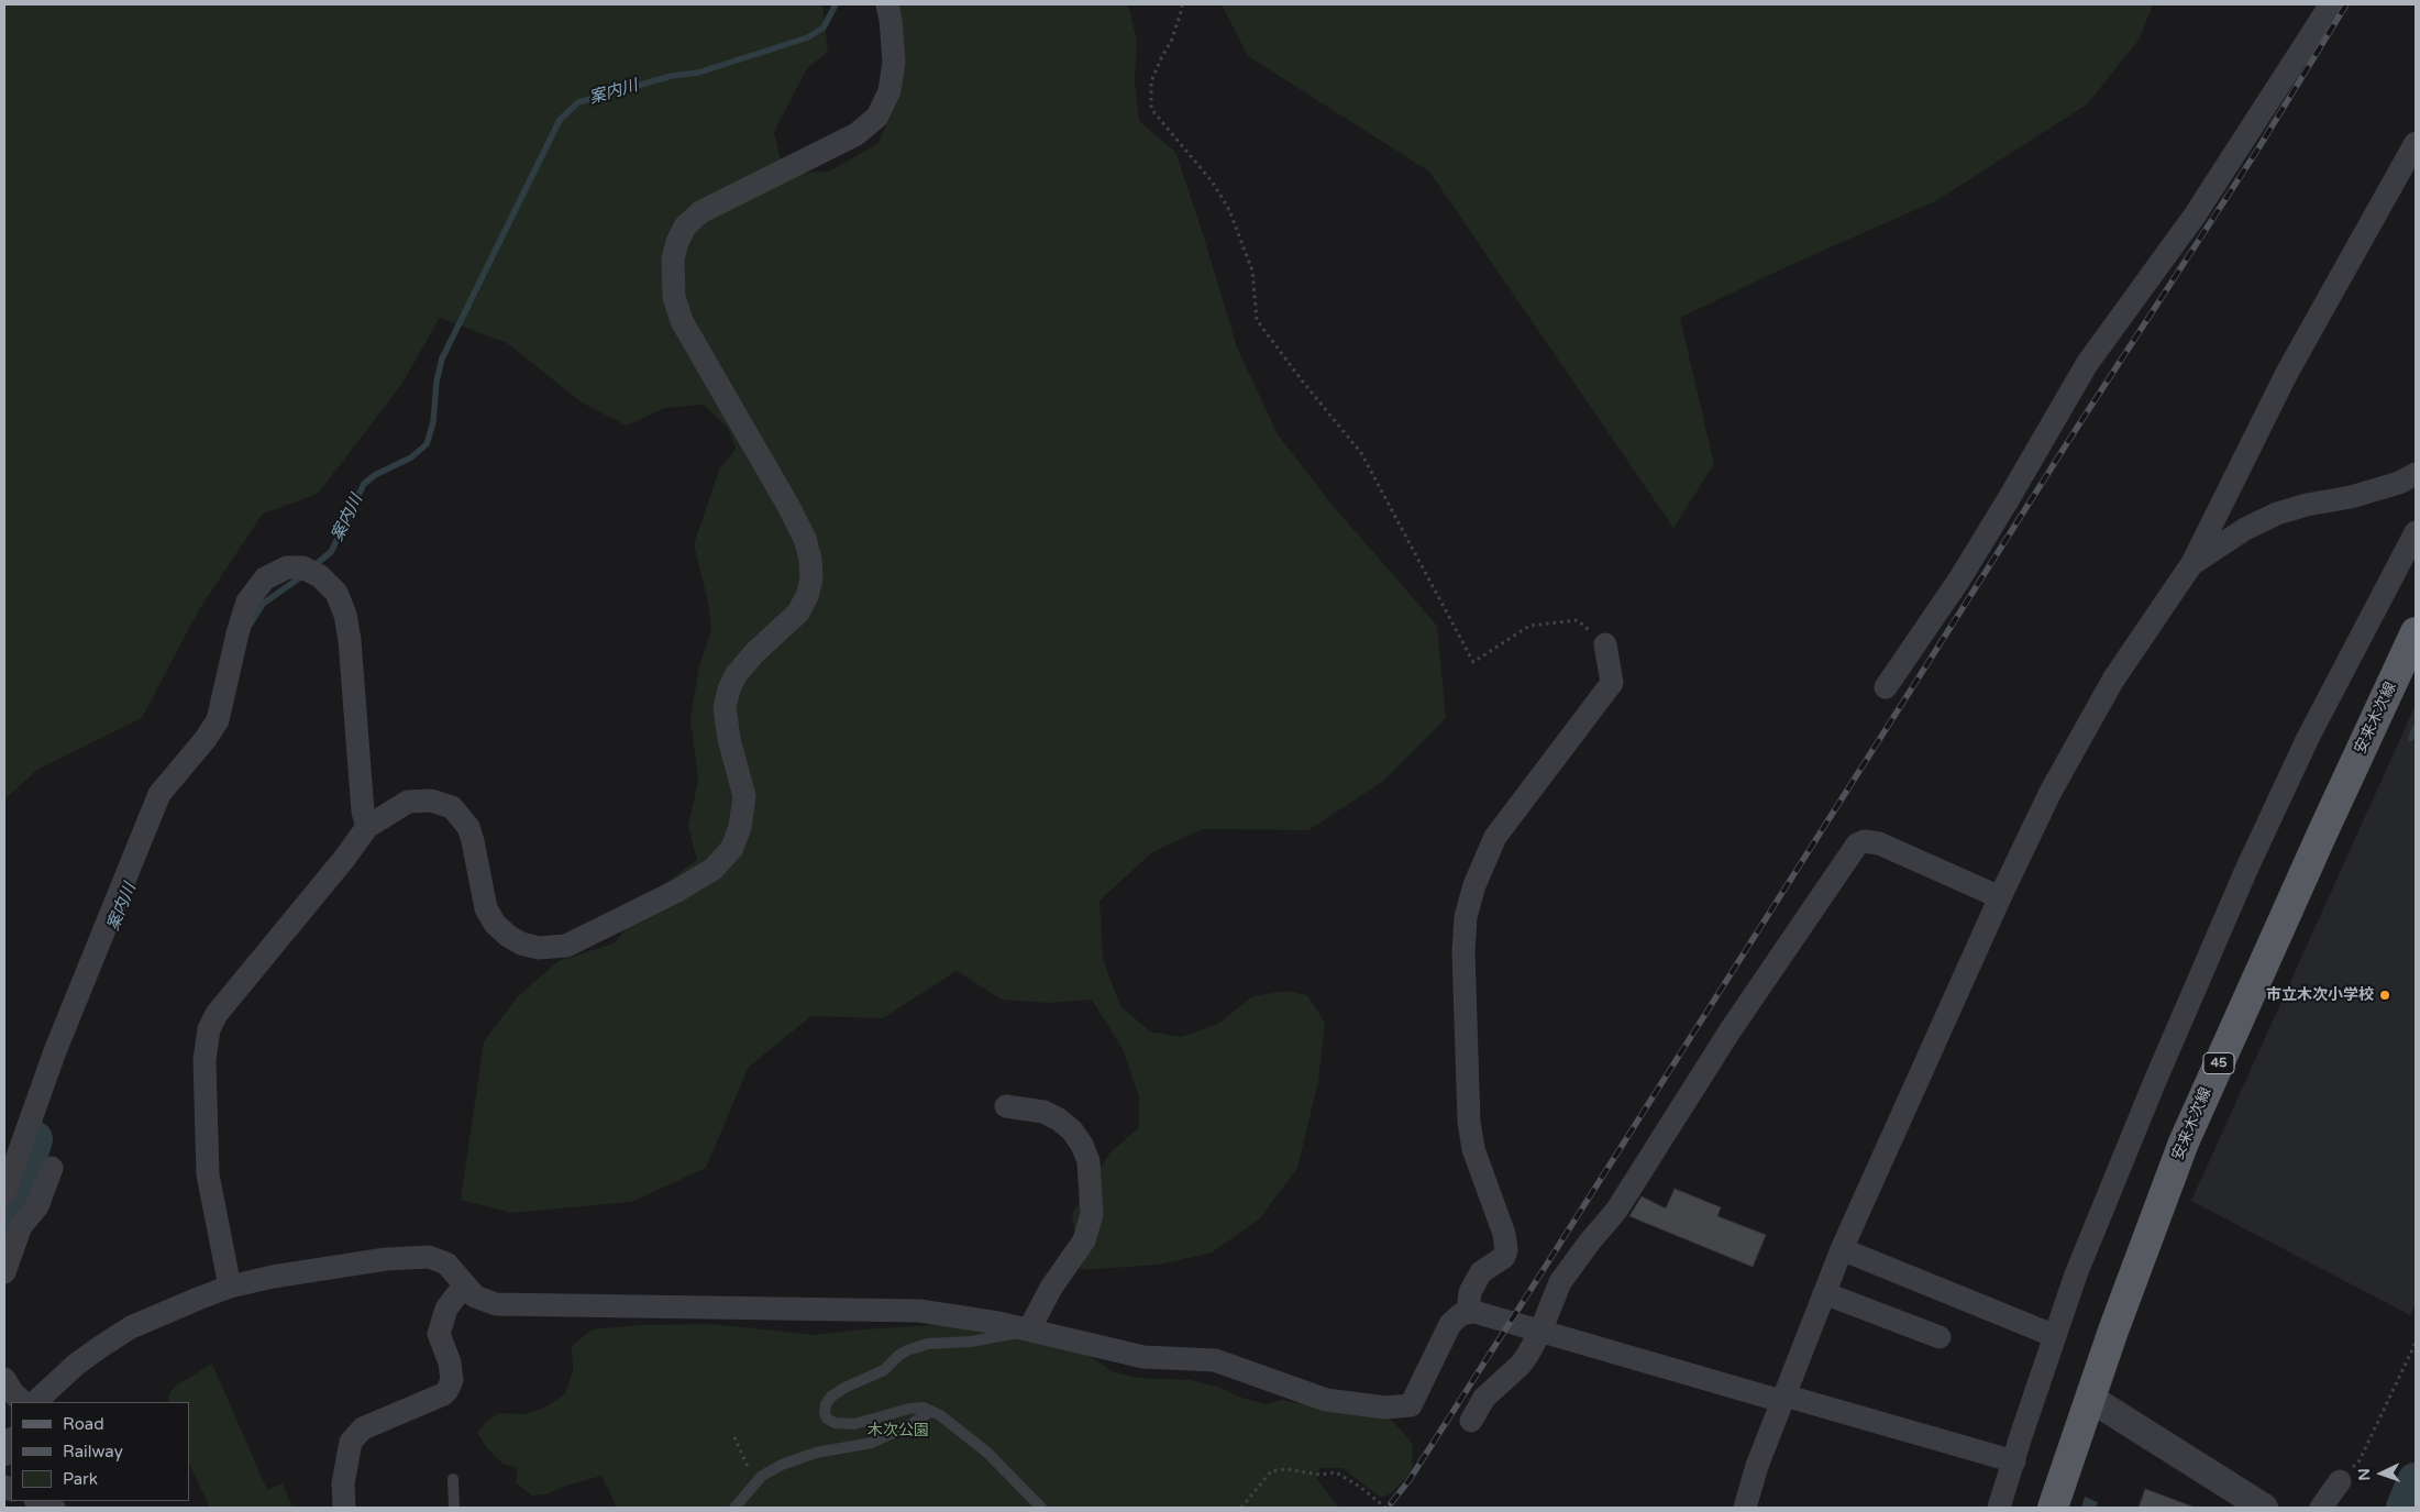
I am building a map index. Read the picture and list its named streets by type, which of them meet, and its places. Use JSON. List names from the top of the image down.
{
  "streets": {
    "main road": ["安来木次線", "45"]
  },
  "water": ["案内川"],
  "parks": ["木次公園"],
  "places": ["市立木次小学校"],
  "legend": ["Road", "Railway", "Park"],
  "north": "left"
}
